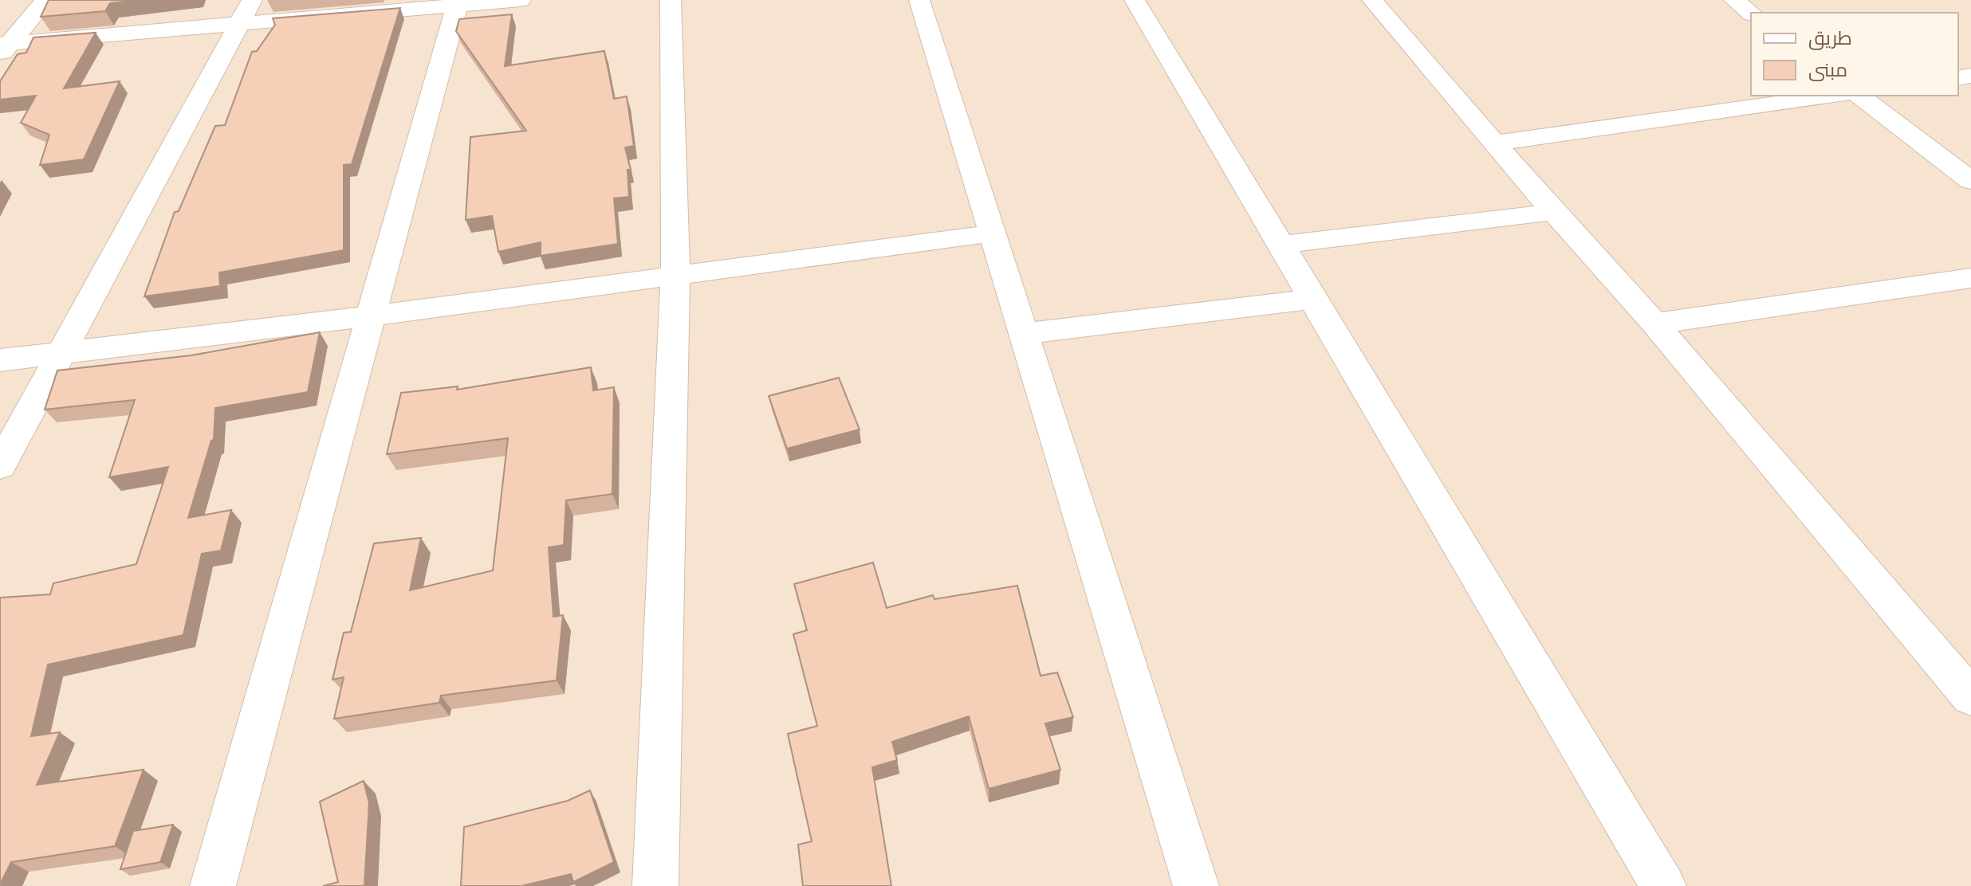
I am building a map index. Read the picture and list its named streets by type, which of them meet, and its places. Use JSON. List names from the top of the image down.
{
  "legend": ["طريق", "مبنى"]
}
